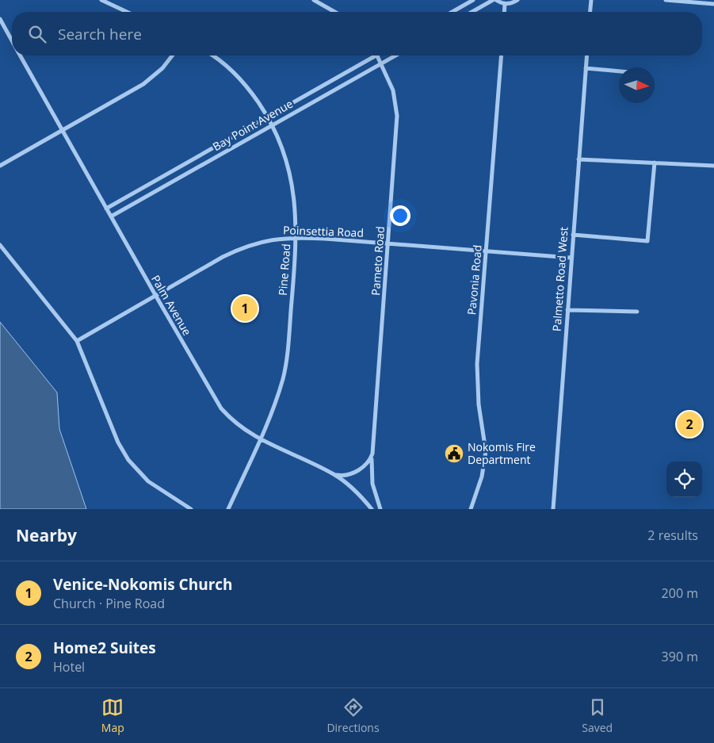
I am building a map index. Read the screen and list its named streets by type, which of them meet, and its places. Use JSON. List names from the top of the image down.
{
  "streets": {
    "street": [
      "Bay Point Avenue",
      "Poinsettia Road",
      "Pameto Road",
      "Pine Road",
      "Palmetto Road West",
      "Pavonia Road",
      "Palm Avenue"
    ]
  },
  "crossings": [
    ["Bay Point Avenue", "Pameto Road"],
    ["Bay Point Avenue", "Pine Road"],
    ["Bay Point Avenue", "Palm Avenue"],
    ["Poinsettia Road", "Pameto Road"],
    ["Poinsettia Road", "Pine Road"],
    ["Poinsettia Road", "Palmetto Road West"],
    ["Poinsettia Road", "Pavonia Road"],
    ["Poinsettia Road", "Palm Avenue"],
    ["Pine Road", "Palm Avenue"]
  ],
  "places": {
    "public building": ["Nokomis Fire Department"]
  },
  "north": "right",
  "page": {
    "search": "Search here",
    "pins": ["1", "2"],
    "heading": ["Nearby", "2 results"],
    "list": [
      {
        "mark": "1",
        "name": "Venice-Nokomis Church",
        "note": "Church · Pine Road",
        "value": "200 m"
      },
      {
        "mark": "2",
        "name": "Home2 Suites",
        "note": "Hotel",
        "value": "390 m"
      }
    ],
    "nav": ["Map", "Directions", "Saved"]
  }
}
